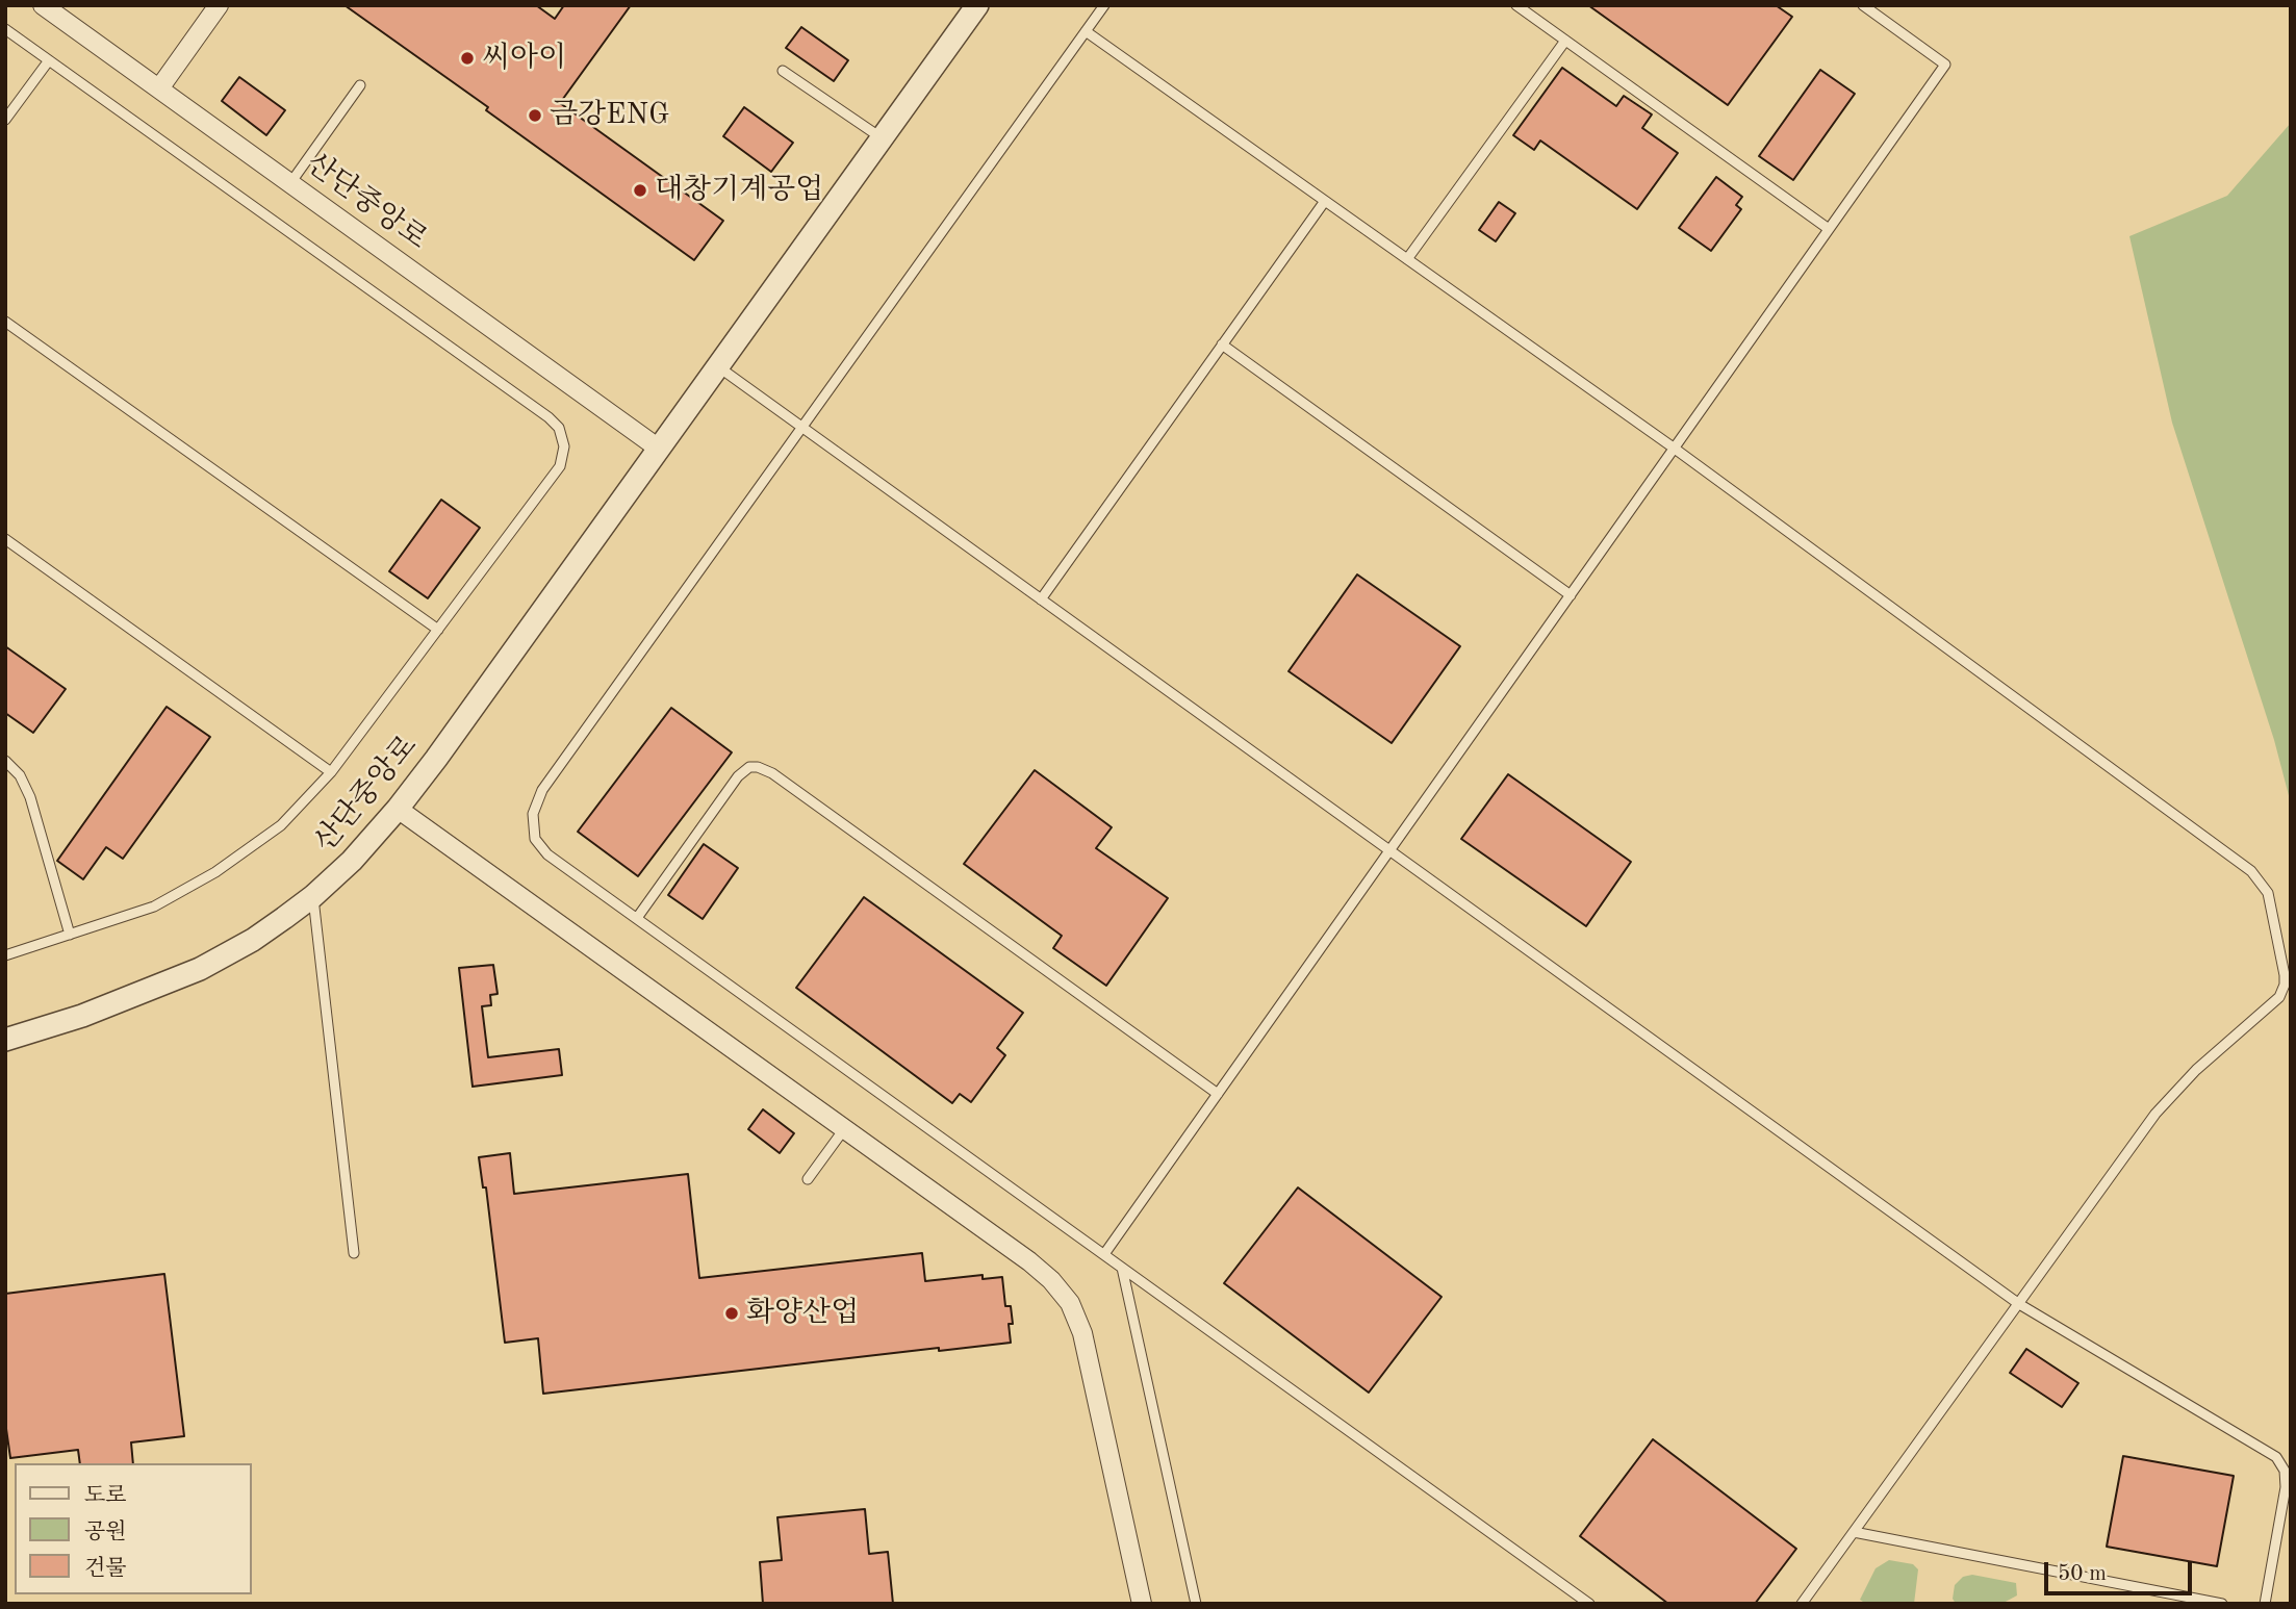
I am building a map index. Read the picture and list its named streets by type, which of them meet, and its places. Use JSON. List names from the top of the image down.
{
  "streets": {
    "street": ["산단중앙로"]
  },
  "places": [
    "씨아이",
    "금강ENG",
    "대창기계공업",
    "화양산업"
  ],
  "legend": ["도로", "공원", "건물"],
  "scale_bar": "50 m"
}
